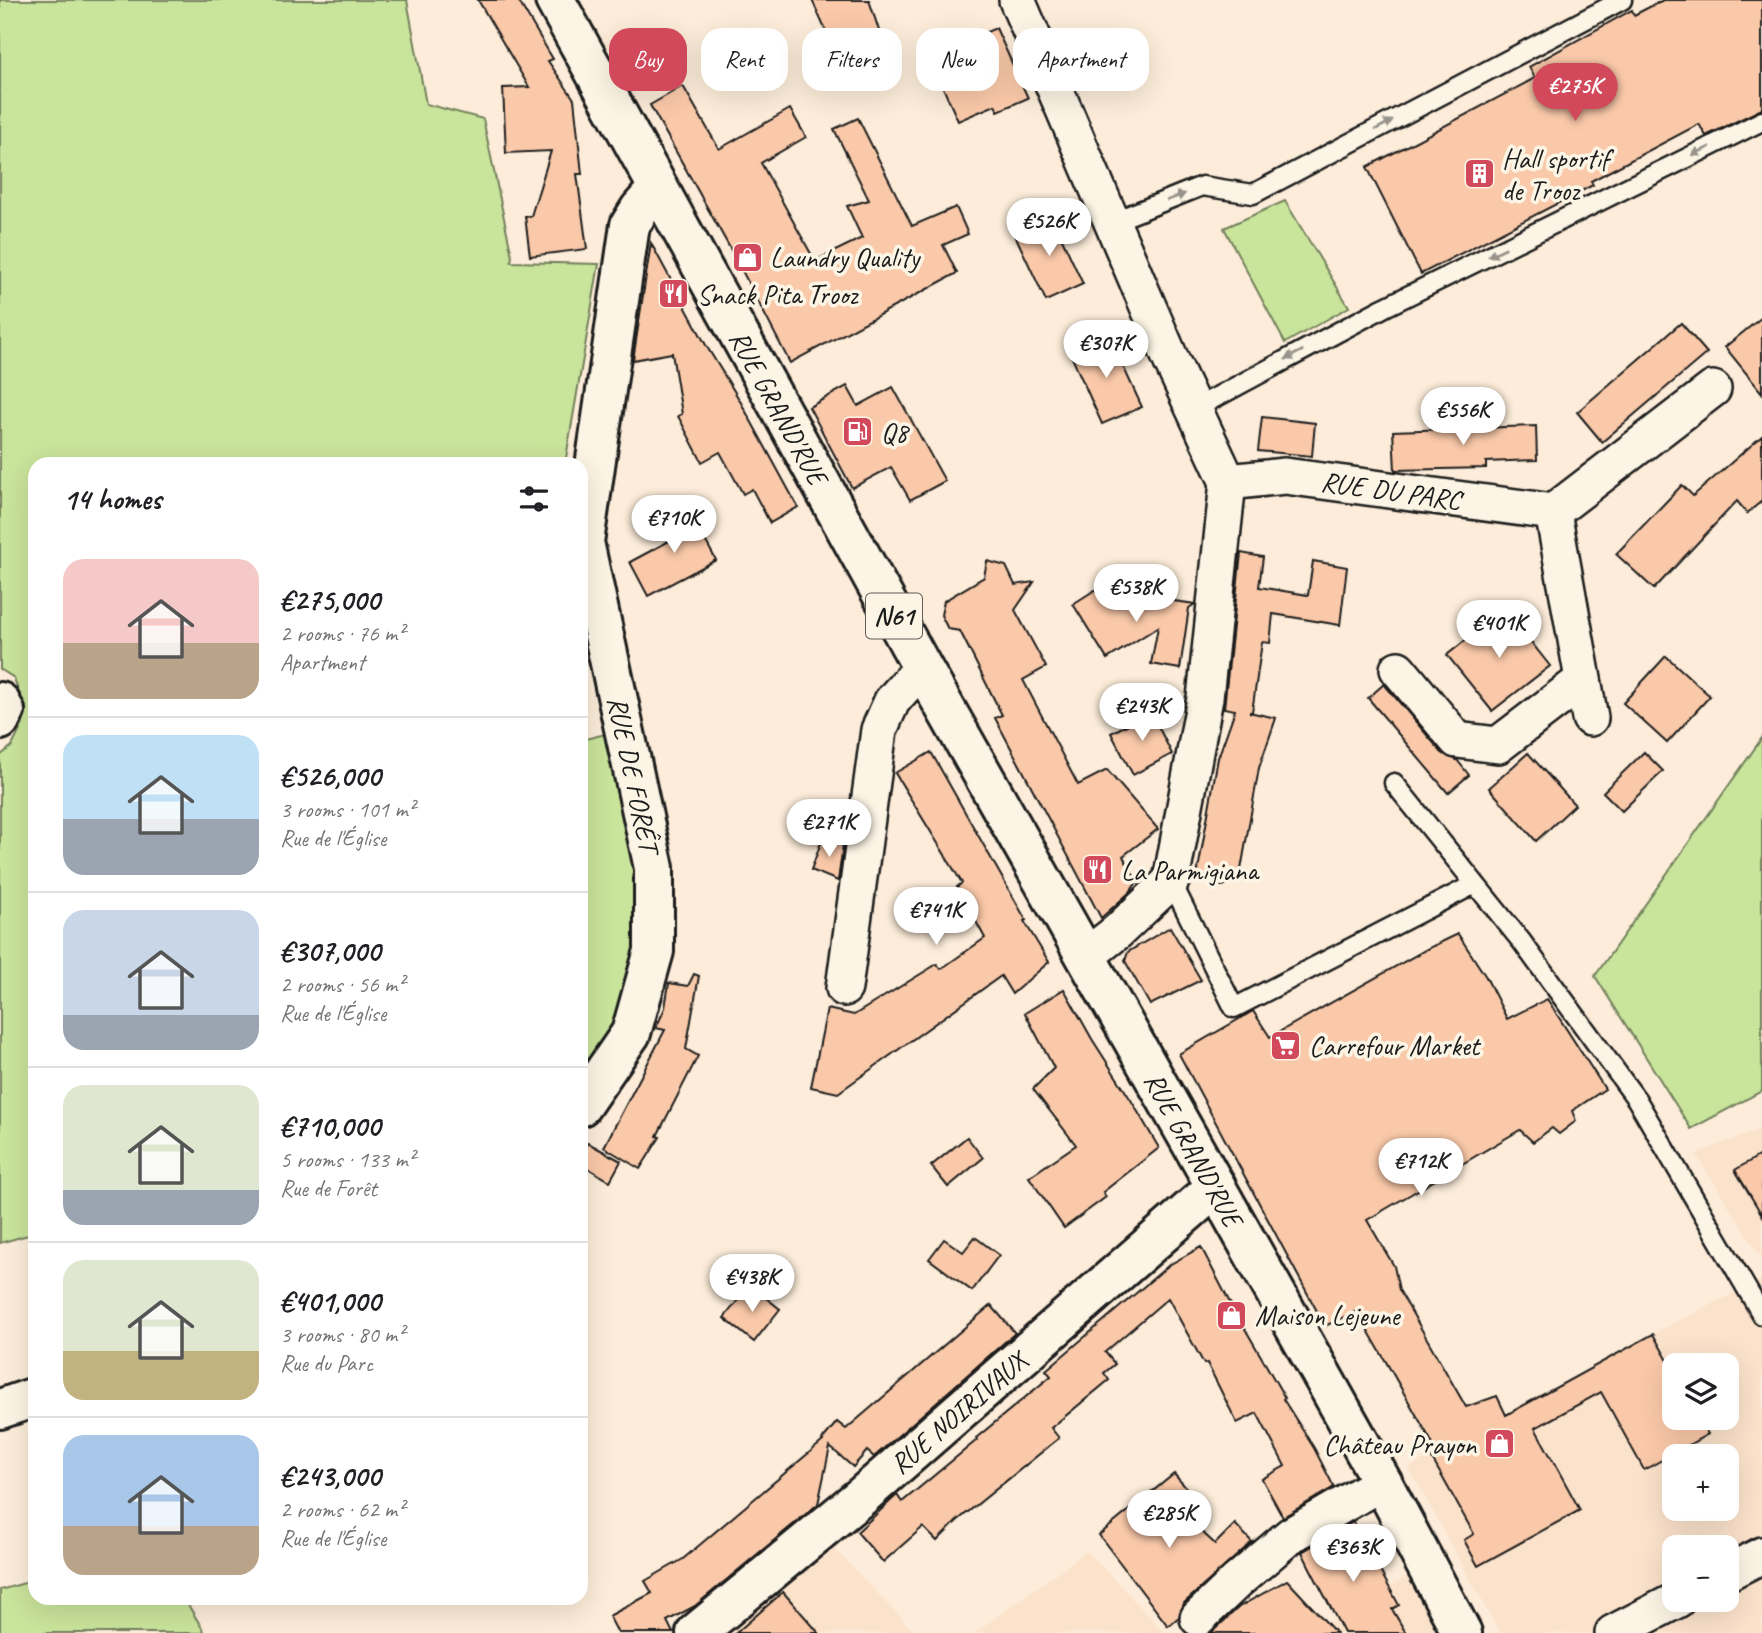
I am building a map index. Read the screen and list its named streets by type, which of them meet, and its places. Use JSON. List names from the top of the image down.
{
  "streets": {
    "main road": [
      "RUE GRAND'RUE",
      "N61",
      "RUE DE FORÊT",
      "RUE NOIRIVAUX"
    ],
    "street": ["RUE DU PARC"]
  },
  "crossings": [
    ["RUE GRAND'RUE", "RUE DE FORÊT"],
    ["RUE GRAND'RUE", "RUE NOIRIVAUX"]
  ],
  "places": {
    "building": ["Hall sportif de Trooz"],
    "shop": ["Laundry Quality", "Maison Lejeune", "Château Prayon"],
    "restaurant": ["Snack Pita Trooz", "La Parmigiana"],
    "fuel station": ["Q8"],
    "supermarket": ["Carrefour Market"]
  },
  "page": {
    "chip": [
      "Buy",
      "Rent",
      "Filters",
      "New",
      "Apartment"
    ],
    "price": [
      "€275K",
      "€526K",
      "€307K",
      "€556K",
      "€710K",
      "€538K",
      "€401K",
      "€243K",
      "€271K",
      "€741K",
      "€712K",
      "€438K",
      "€285K",
      "€363K"
    ],
    "heading": "14 homes",
    "list": [
      {
        "name": "€275,000",
        "note": "2 rooms · 76 m² · Apartment"
      },
      {
        "name": "€526,000",
        "note": "3 rooms · 101 m² · Rue de l'Église"
      },
      {
        "name": "€307,000",
        "note": "2 rooms · 56 m² · Rue de l'Église"
      },
      {
        "name": "€710,000",
        "note": "5 rooms · 133 m² · Rue de Forêt"
      },
      {
        "name": "€401,000",
        "note": "3 rooms · 80 m² · Rue du Parc"
      },
      {
        "name": "€243,000",
        "note": "2 rooms · 62 m² · Rue de l'Église"
      }
    ],
    "map_buttons": ["+", "−"]
  }
}
